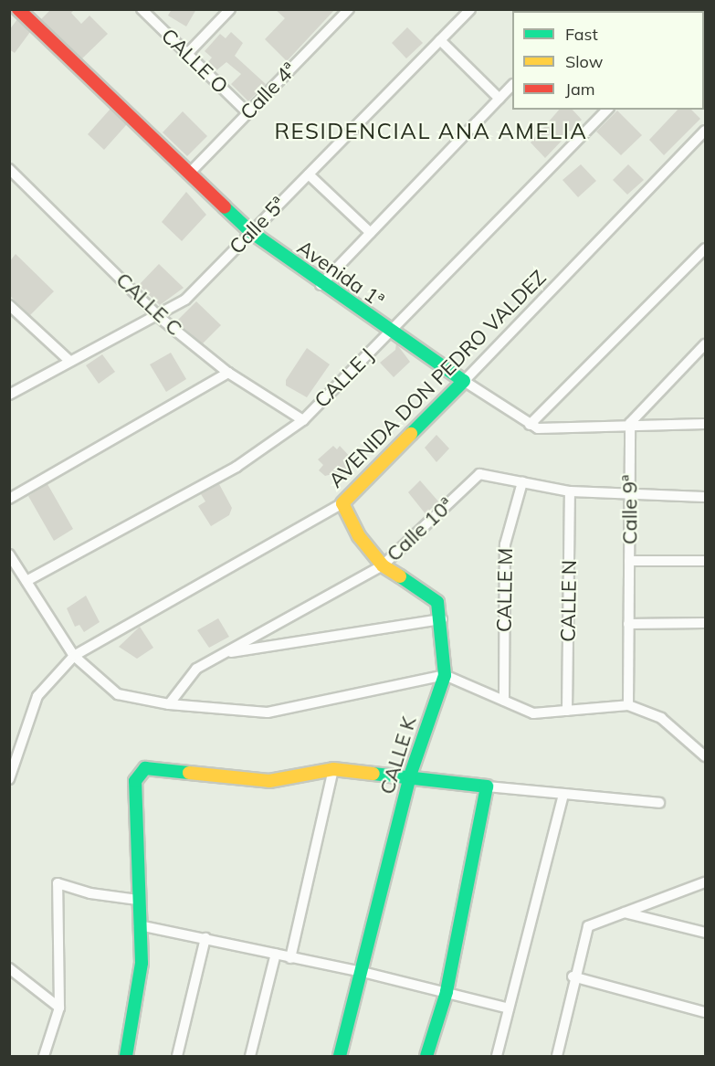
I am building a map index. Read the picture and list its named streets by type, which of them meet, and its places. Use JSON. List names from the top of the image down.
{
  "streets": {
    "street": [
      "CALLE O",
      "Calle 4ª",
      "Calle 5ª",
      "Avenida 1ª",
      "CALLE C",
      "CALLE J",
      "AVENIDA DON PEDRO VALDEZ",
      "Calle 9ª",
      "Calle 10ª",
      "CALLE M",
      "CALLE N",
      "CALLE K"
    ]
  },
  "crossings": [
    ["CALLE O", "Calle 4ª"],
    ["Calle 4ª", "Avenida 1ª"],
    ["Calle 5ª", "Avenida 1ª"],
    ["Calle 5ª", "CALLE C"],
    ["Avenida 1ª", "CALLE J"],
    ["Avenida 1ª", "AVENIDA DON PEDRO VALDEZ"],
    ["Avenida 1ª", "Calle 9ª"],
    ["CALLE C", "CALLE J"],
    ["AVENIDA DON PEDRO VALDEZ", "CALLE K"],
    ["Calle 9ª", "Calle 10ª"],
    ["Calle 10ª", "CALLE M"],
    ["Calle 10ª", "CALLE N"],
    ["Calle 10ª", "CALLE K"]
  ],
  "districts": ["RESIDENCIAL ANA AMELIA"],
  "legend": ["Fast", "Slow", "Jam"]
}
